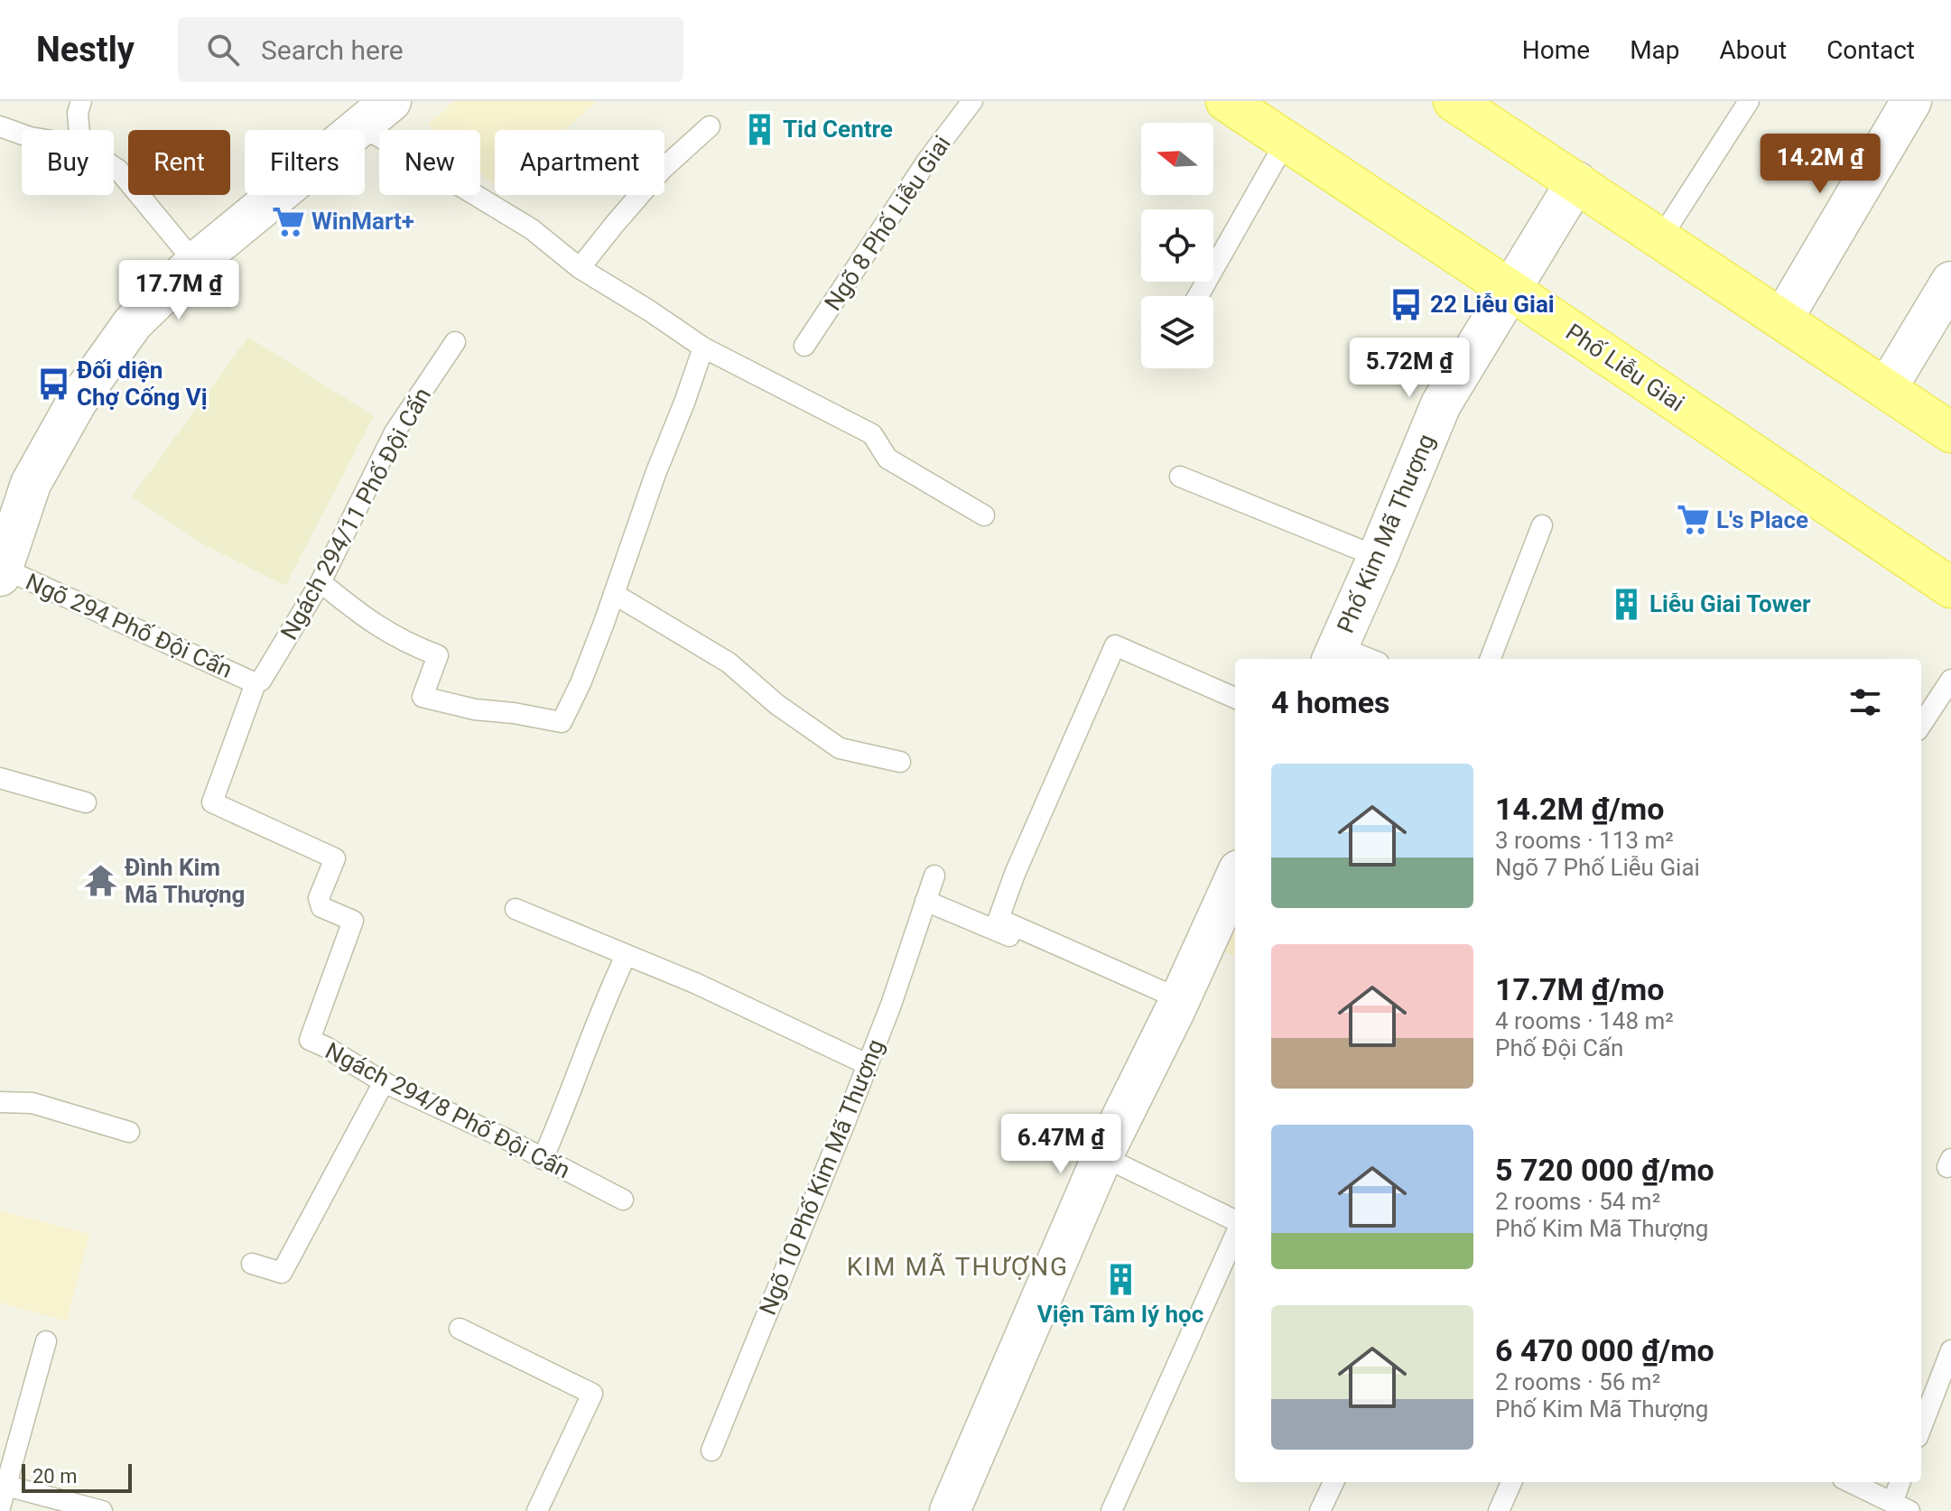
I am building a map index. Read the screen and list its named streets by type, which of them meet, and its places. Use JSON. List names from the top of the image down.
{
  "streets": {
    "main road": ["Phố Liễu Giai"],
    "street": ["Phố Kim Mã Thượng"],
    "lane": [
      "Ngõ 8 Phố Liễu Giai",
      "Ngách 294/11 Phố Đội Cấn",
      "Ngõ 294 Phố Đội Cấn",
      "Ngách 294/8 Phố Đội Cấn",
      "Ngõ 10 Phố Kim Mã Thượng"
    ]
  },
  "crossings": [
    ["Phố Liễu Giai", "Phố Kim Mã Thượng"],
    ["Ngách 294/11 Phố Đội Cấn", "Ngõ 294 Phố Đội Cấn"],
    ["Ngách 294/11 Phố Đội Cấn", "Ngách 294/8 Phố Đội Cấn"],
    ["Ngõ 294 Phố Đội Cấn", "Ngách 294/8 Phố Đội Cấn"]
  ],
  "districts": ["KIM MÃ THƯỢNG"],
  "places": {
    "building": ["Tid Centre", "Liễu Giai Tower", "Viện Tâm lý học"],
    "supermarket": ["WinMart+", "L's Place"],
    "bus stop": ["22 Liễu Giai", "Đối diện Chợ Cống Vị"],
    "temple": ["Đình Kim Mã Thượng"]
  },
  "scale_bar": "20 m",
  "north": "left",
  "page": {
    "header": "Nestly",
    "search": "Search here",
    "nav": [
      "Home",
      "Map",
      "About",
      "Contact"
    ],
    "chip": [
      "Buy",
      "Rent",
      "Filters",
      "New",
      "Apartment"
    ],
    "price": [
      "14.2M ₫",
      "17.7M ₫",
      "5.72M ₫",
      "6.47M ₫"
    ],
    "heading": "4 homes",
    "list": [
      {
        "name": "14.2M ₫/mo",
        "note": "3 rooms · 113 m² · Ngõ 7 Phố Liễu Giai"
      },
      {
        "name": "17.7M ₫/mo",
        "note": "4 rooms · 148 m² · Phố Đội Cấn"
      },
      {
        "name": "5 720 000 ₫/mo",
        "note": "2 rooms · 54 m² · Phố Kim Mã Thượng"
      },
      {
        "name": "6 470 000 ₫/mo",
        "note": "2 rooms · 56 m² · Phố Kim Mã Thượng"
      }
    ],
    "scale": "20 m"
  }
}
